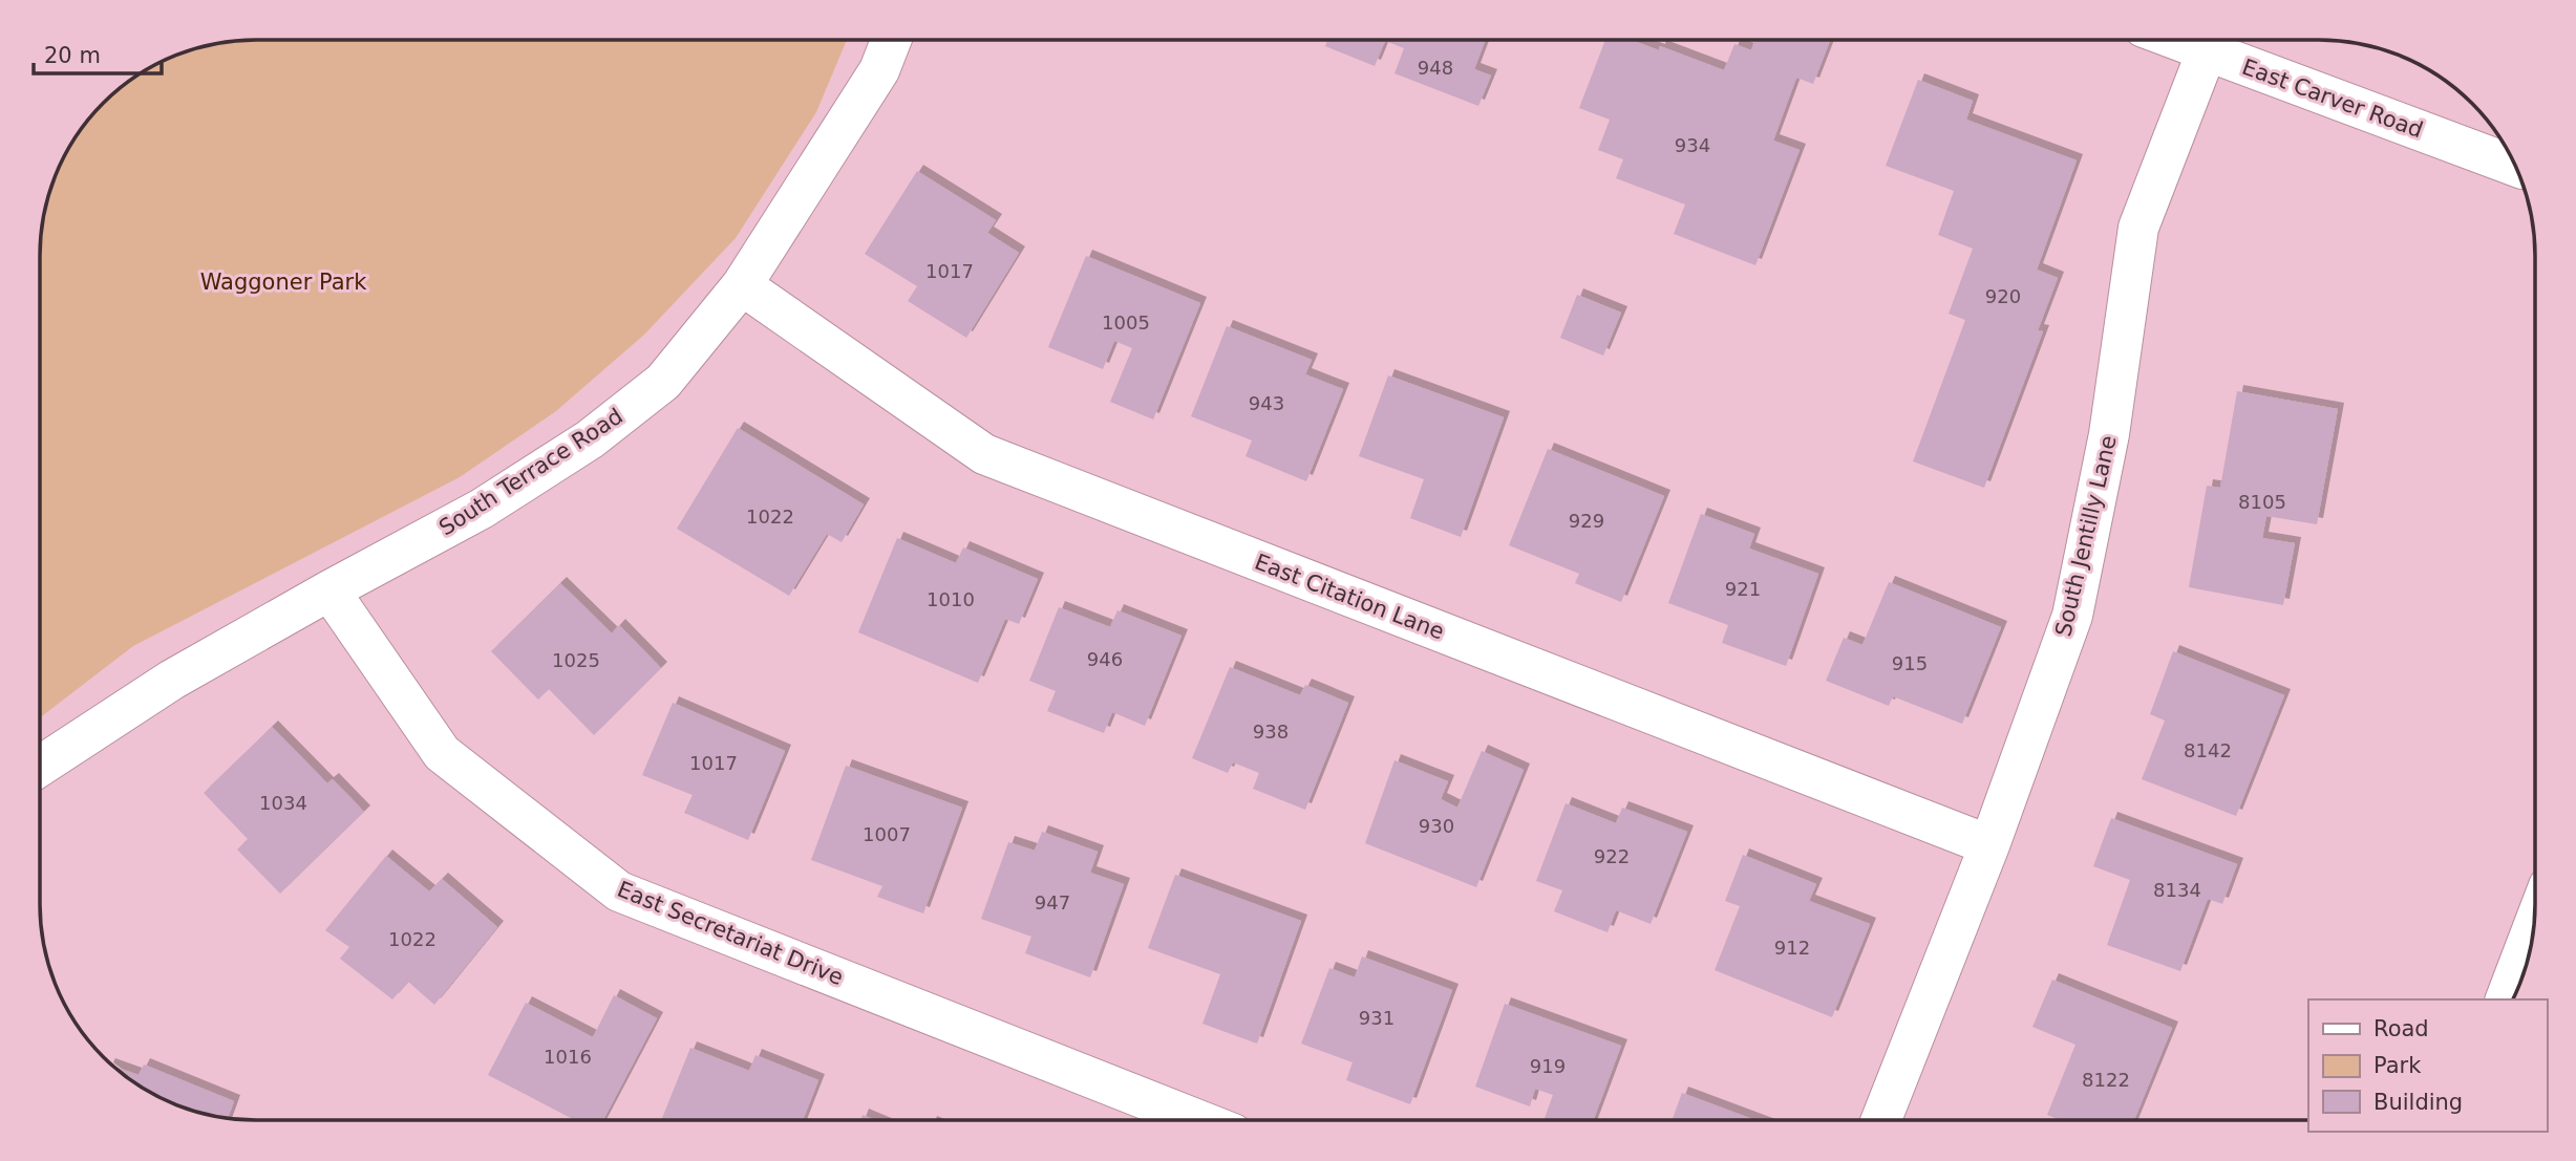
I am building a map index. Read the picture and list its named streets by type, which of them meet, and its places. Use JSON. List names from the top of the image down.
{
  "streets": {
    "street": [
      "East Carver Road",
      "South Terrace Road",
      "South Jentilly Lane",
      "East Citation Lane",
      "East Secretariat Drive"
    ]
  },
  "crossings": [
    ["East Carver Road", "South Jentilly Lane"],
    ["South Terrace Road", "East Citation Lane"],
    ["South Terrace Road", "East Secretariat Drive"],
    ["South Jentilly Lane", "East Citation Lane"]
  ],
  "parks": ["Waggoner Park"],
  "house_numbers": [
    "948",
    "934",
    "1017",
    "920",
    "1005",
    "943",
    "8105",
    "1022",
    "929",
    "921",
    "1010",
    "946",
    "1025",
    "915",
    "938",
    "8142",
    "1017",
    "1034",
    "930",
    "1007",
    "922",
    "8134",
    "947",
    "1022",
    "912",
    "931",
    "1016",
    "919",
    "8122"
  ],
  "legend": ["Road", "Park", "Building"],
  "scale_bar": "20 m"
}
